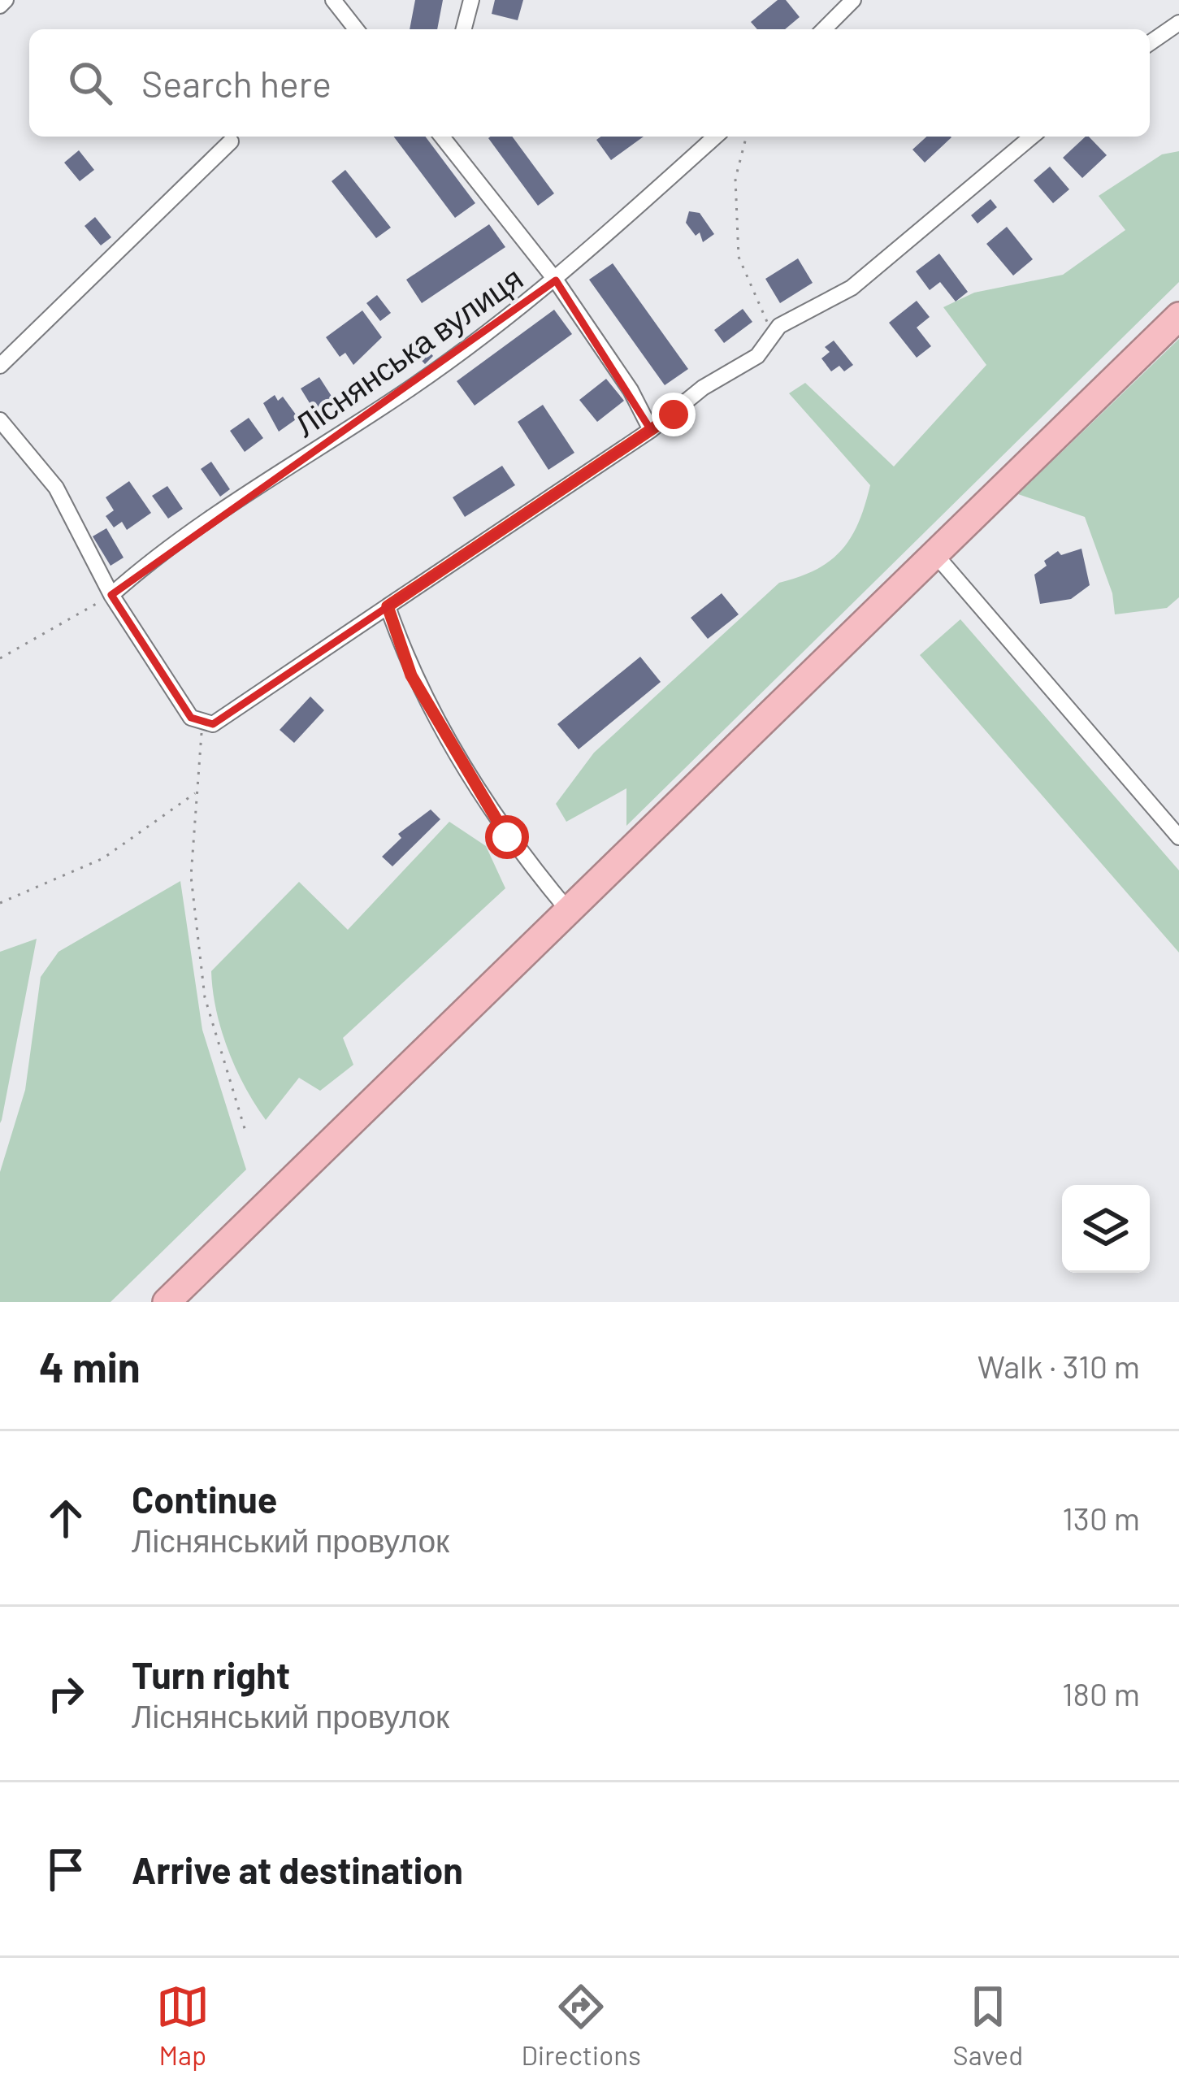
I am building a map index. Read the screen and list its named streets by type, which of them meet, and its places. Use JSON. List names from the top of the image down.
{
  "streets": {
    "street": ["Ліснянська вулиця"]
  },
  "page": {
    "search": "Search here",
    "heading": ["4 min", "Walk · 310 m"],
    "list": [
      ["Continue", "Ліснянський провулок", "130 m"],
      ["Turn right", "Ліснянський провулок", "180 m"],
      "Arrive at destination"
    ],
    "nav": ["Map", "Directions", "Saved"]
  }
}
